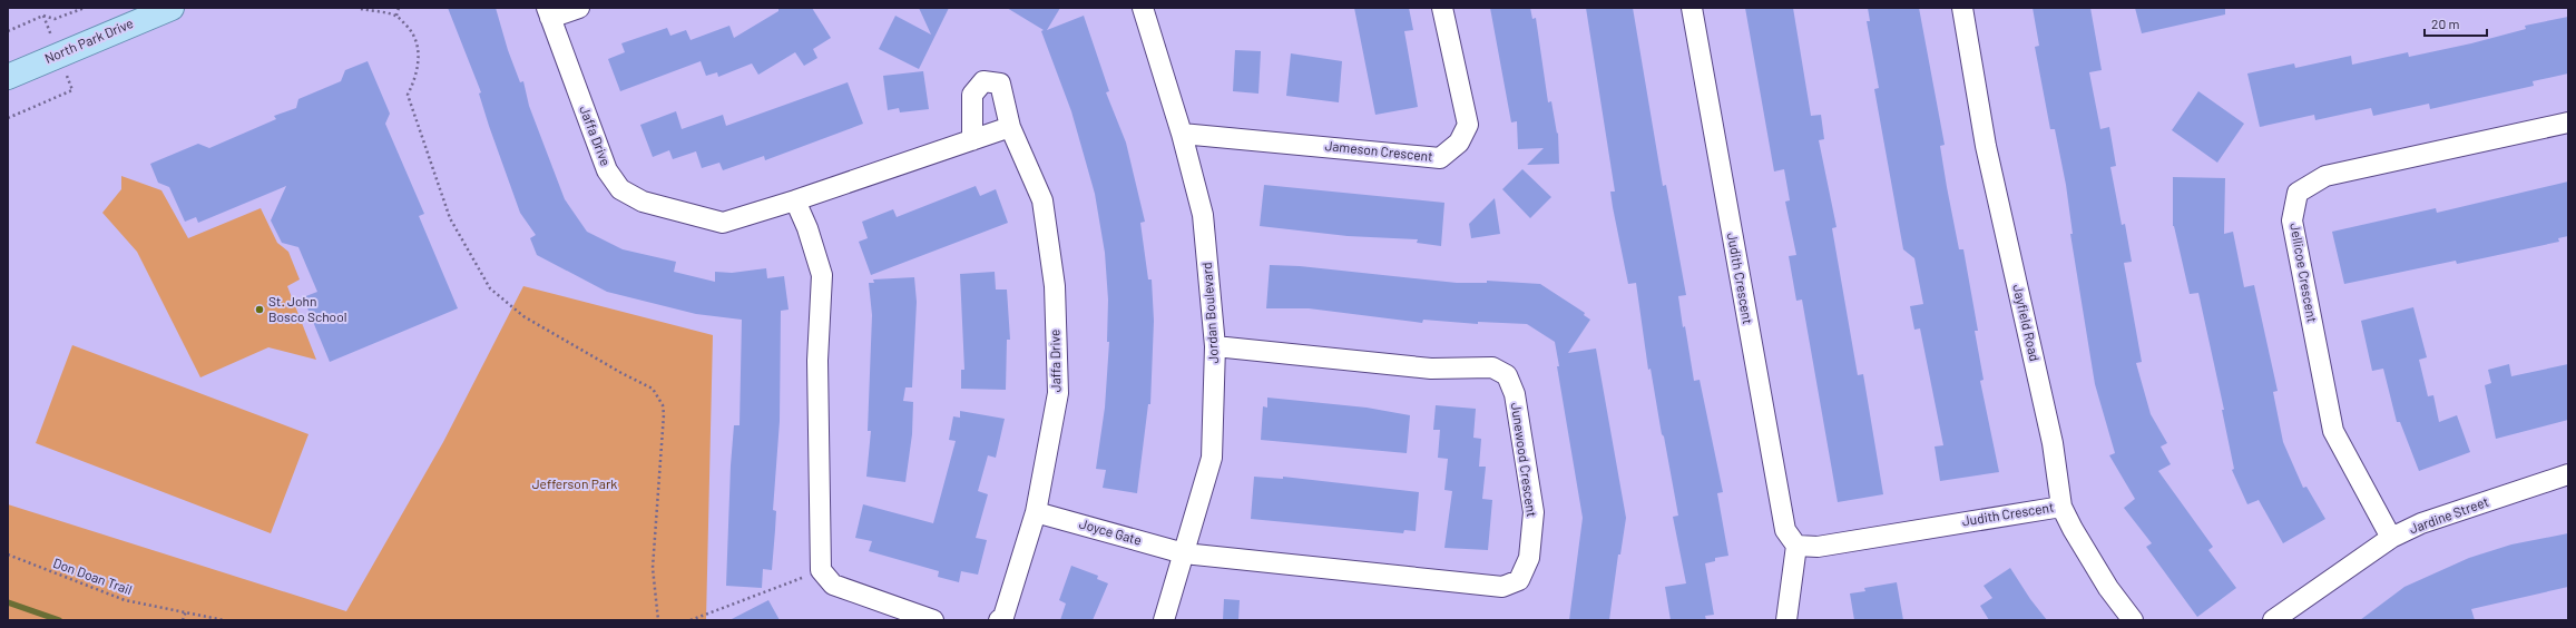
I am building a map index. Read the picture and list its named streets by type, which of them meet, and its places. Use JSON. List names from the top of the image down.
{
  "streets": {
    "main road": ["North Park Drive"],
    "street": [
      "Jaffa Drive",
      "Jameson Crescent",
      "Jellicoe Crescent",
      "Judith Crescent",
      "Jordan Boulevard",
      "Jayfield Road",
      "Junewood Crescent",
      "Jardine Street",
      "Joyce Gate"
    ],
    "path": ["Don Doan Trail"]
  },
  "crossings": [
    ["Jaffa Drive", "Joyce Gate"],
    ["Jameson Crescent", "Jordan Boulevard"],
    ["Jellicoe Crescent", "Jardine Street"],
    ["Judith Crescent", "Jayfield Road"],
    ["Jordan Boulevard", "Junewood Crescent"],
    ["Jordan Boulevard", "Joyce Gate"],
    ["Junewood Crescent", "Joyce Gate"]
  ],
  "parks": ["Jefferson Park"],
  "places": ["St. John Bosco School"],
  "scale_bar": "20 m"
}
